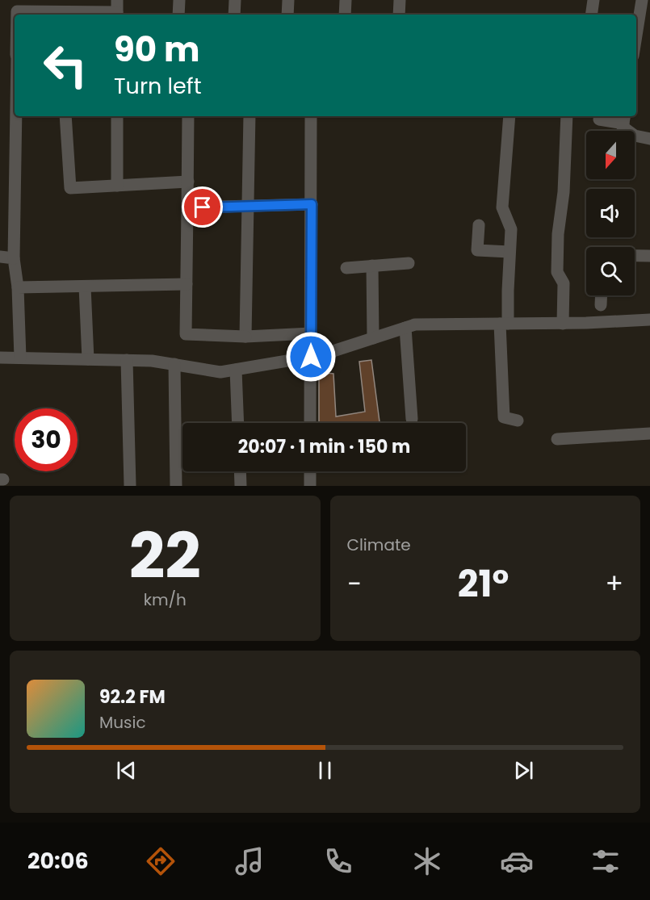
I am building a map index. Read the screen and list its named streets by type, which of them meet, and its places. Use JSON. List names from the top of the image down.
{
  "north": "bottom",
  "page": {
    "turn": ["90 m", "Turn left"],
    "limit": "30",
    "trip": "20:07 · 1 min · 150 m",
    "tile": [
      ["22", "km/h"],
      "Climate"
    ],
    "heat": ["−", "21°", "+"],
    "song": ["92.2 FM", "Music"],
    "tabs": "20:06"
  }
}
